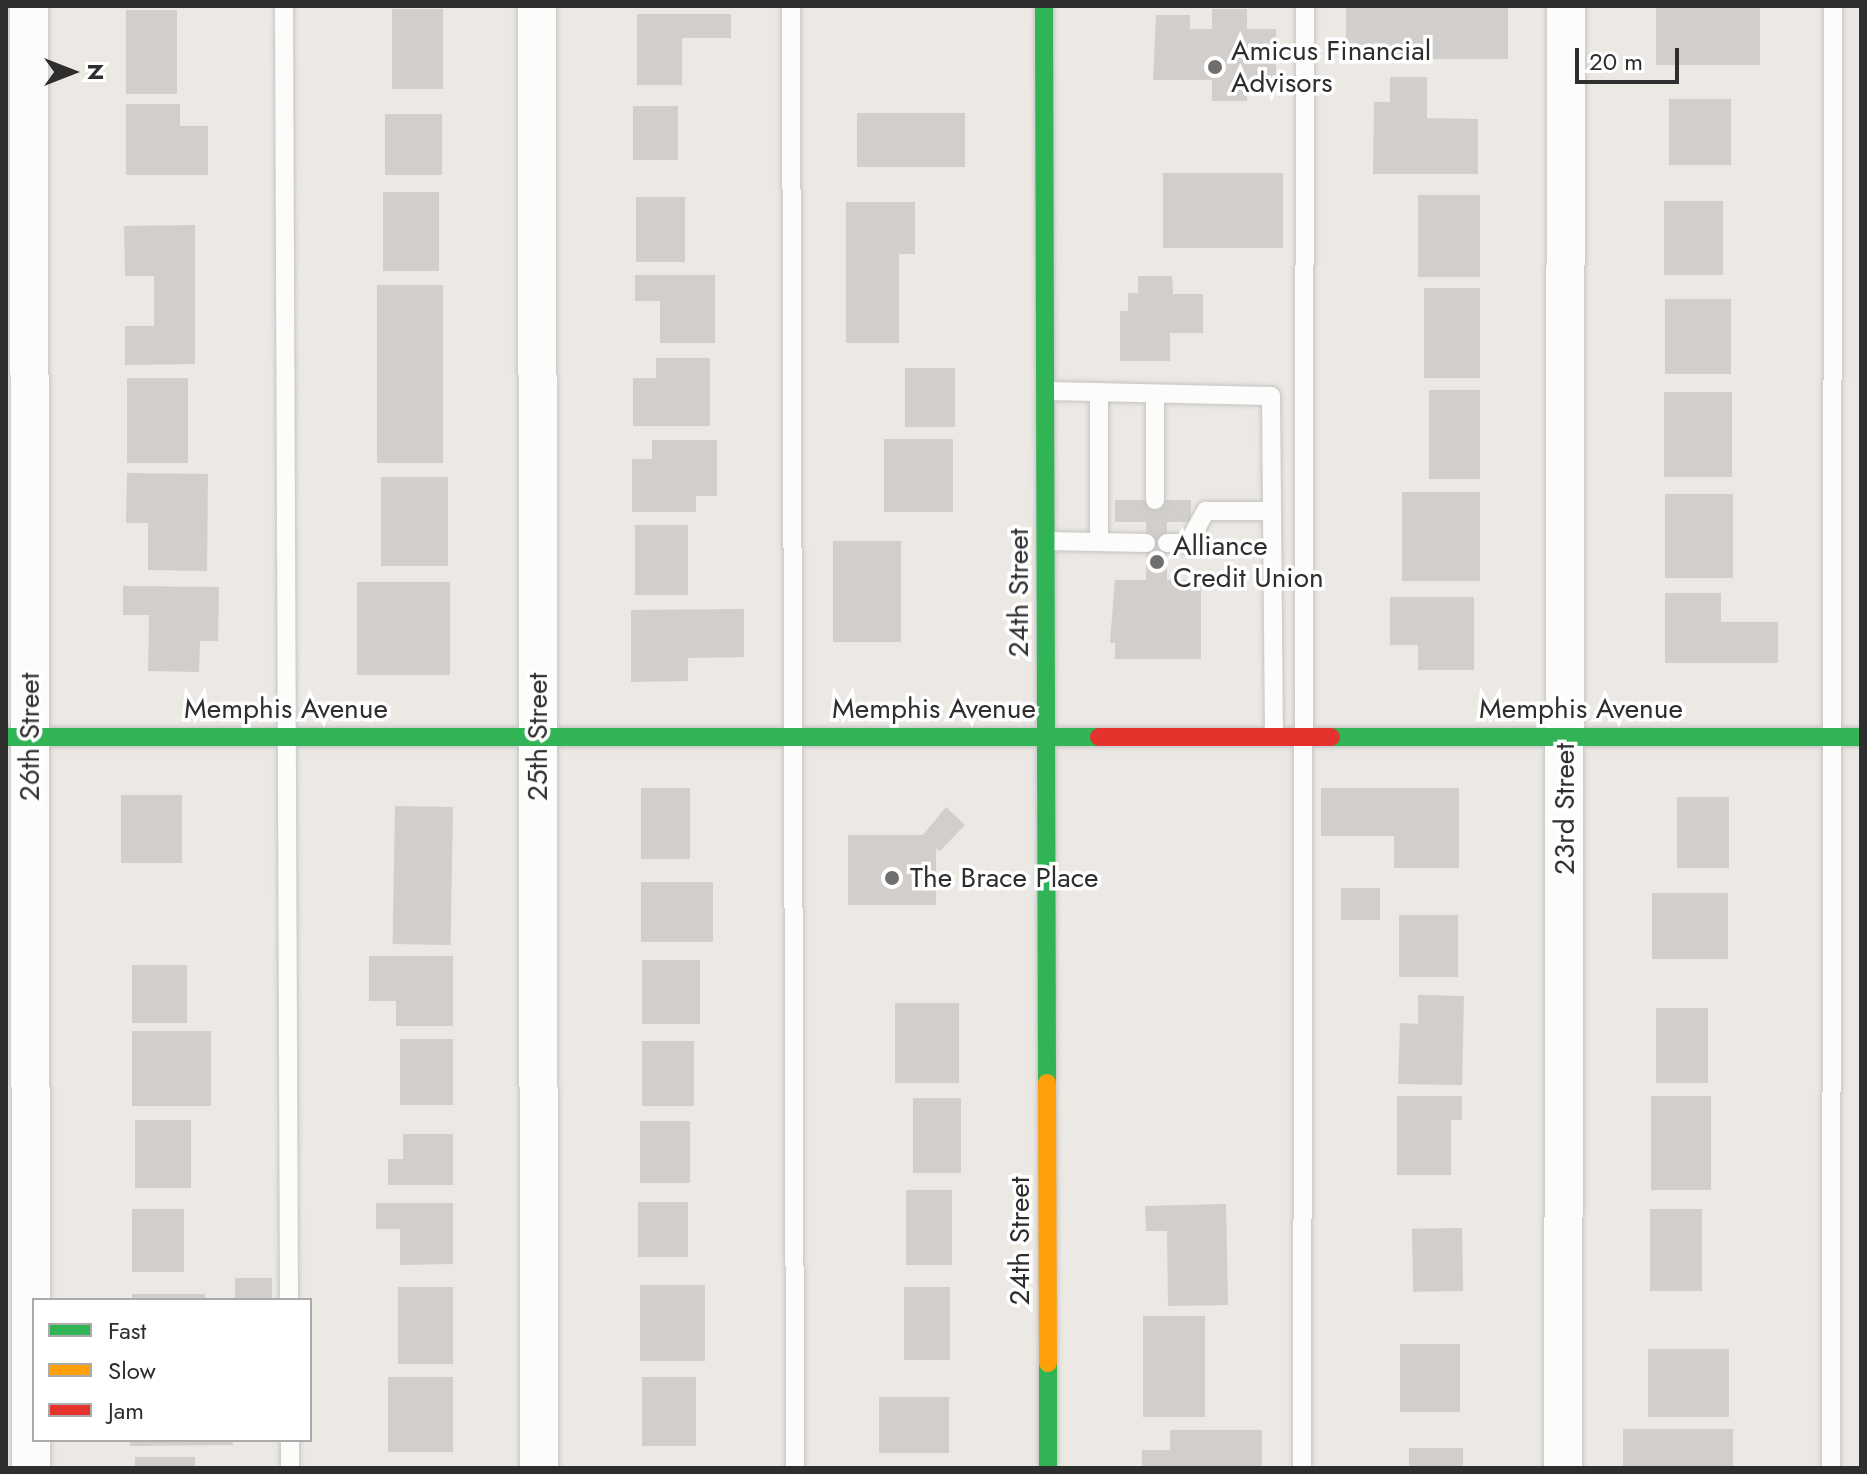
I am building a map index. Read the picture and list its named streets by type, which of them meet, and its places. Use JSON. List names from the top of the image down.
{
  "streets": {
    "street": [
      "24th Street",
      "Memphis Avenue",
      "26th Street",
      "25th Street",
      "23rd Street"
    ]
  },
  "crossings": [
    ["24th Street", "Memphis Avenue"],
    ["Memphis Avenue", "26th Street"],
    ["Memphis Avenue", "25th Street"],
    ["Memphis Avenue", "23rd Street"]
  ],
  "places": ["Amicus Financial Advisors", "Alliance Credit Union", "The Brace Place"],
  "legend": ["Fast", "Slow", "Jam"],
  "scale_bar": "20 m",
  "north": "right"
}
